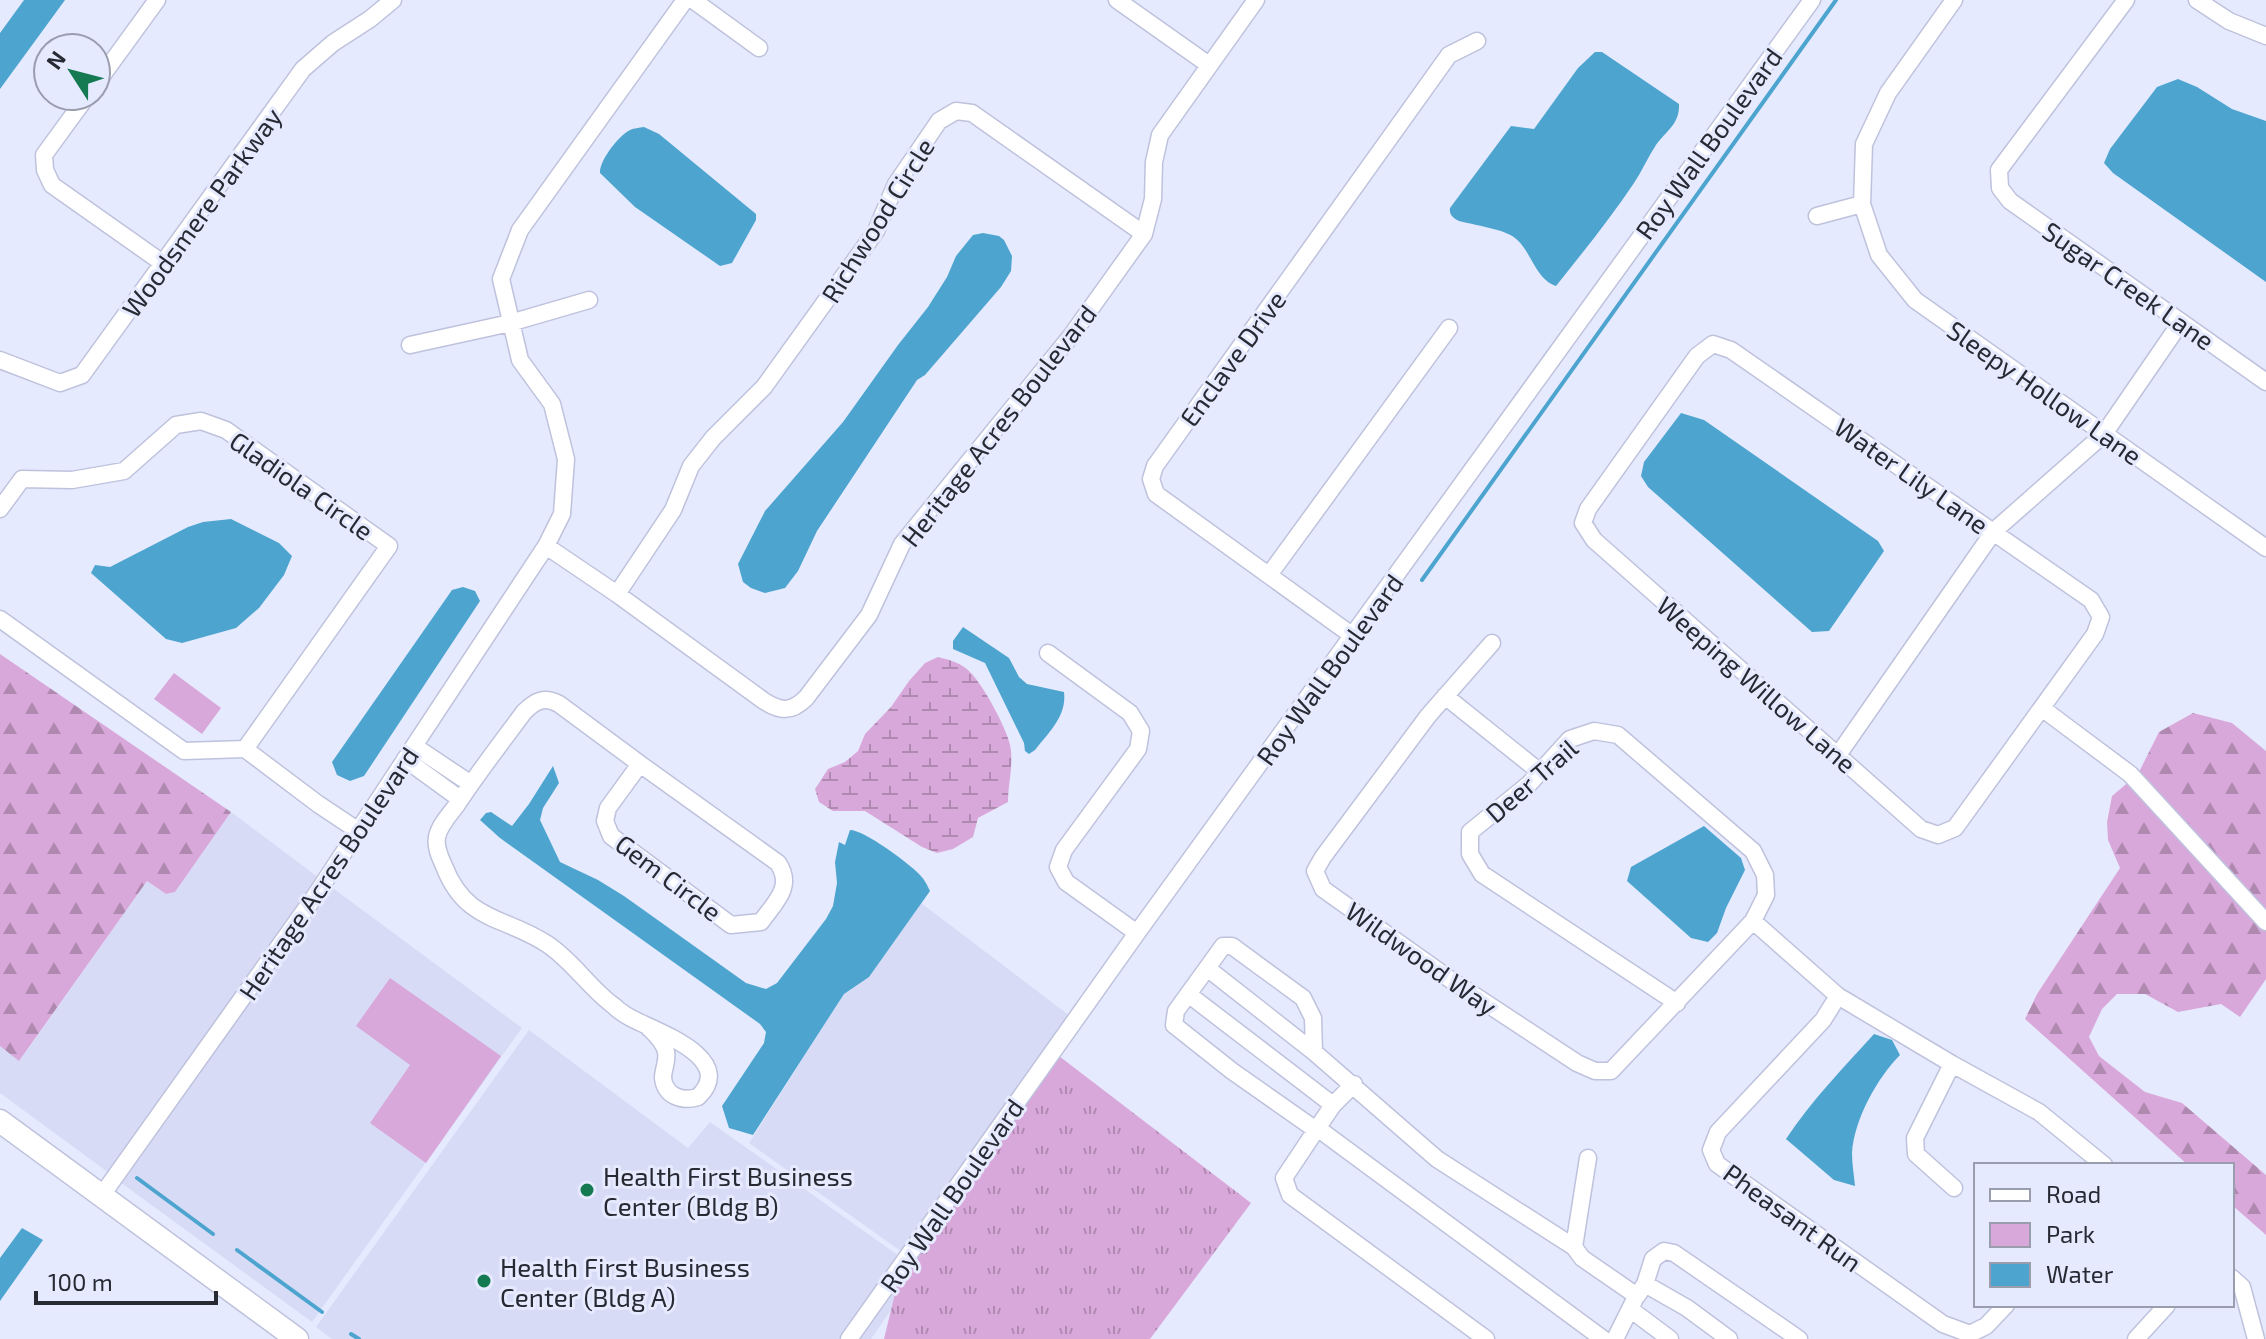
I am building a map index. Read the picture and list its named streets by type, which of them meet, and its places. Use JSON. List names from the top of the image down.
{
  "streets": {
    "street": [
      "Roy Wall Boulevard",
      "Woodsmere Parkway",
      "Richwood Circle",
      "Sugar Creek Lane",
      "Enclave Drive",
      "Sleepy Hollow Lane",
      "Heritage Acres Boulevard",
      "Water Lily Lane",
      "Gladiola Circle",
      "Weeping Willow Lane",
      "Deer Trail",
      "Gem Circle",
      "Wildwood Way",
      "Pheasant Run"
    ]
  },
  "crossings": [
    ["Roy Wall Boulevard", "Enclave Drive"],
    ["Richwood Circle", "Heritage Acres Boulevard"],
    ["Water Lily Lane", "Weeping Willow Lane"],
    ["Deer Trail", "Wildwood Way"]
  ],
  "places": ["Health First Business Center (Bldg B)", "Health First Business Center (Bldg A)"],
  "legend": ["Road", "Park", "Water"],
  "scale_bar": "100 m",
  "north": "top left"
}
